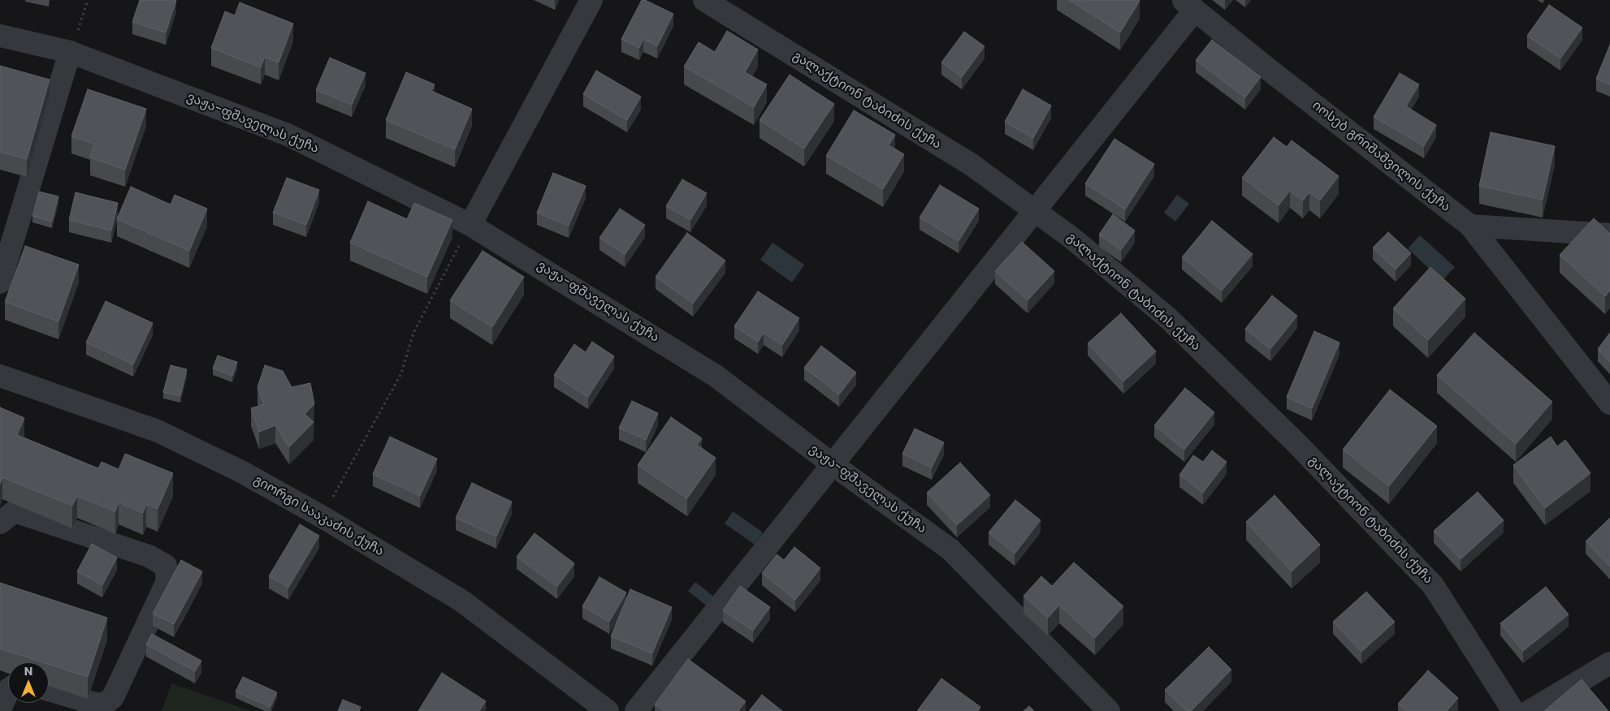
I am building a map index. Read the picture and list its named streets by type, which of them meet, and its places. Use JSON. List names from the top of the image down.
{
  "streets": {
    "street": [
      "გალაქტიონ ტაბიძის ქუჩა",
      "ვაჟა-ფშაველას ქუჩა",
      "იოსებ გრიშაშვილის ქუჩა",
      "გიორგი სააკაძის ქუჩა"
    ]
  },
  "north": "top"
}
